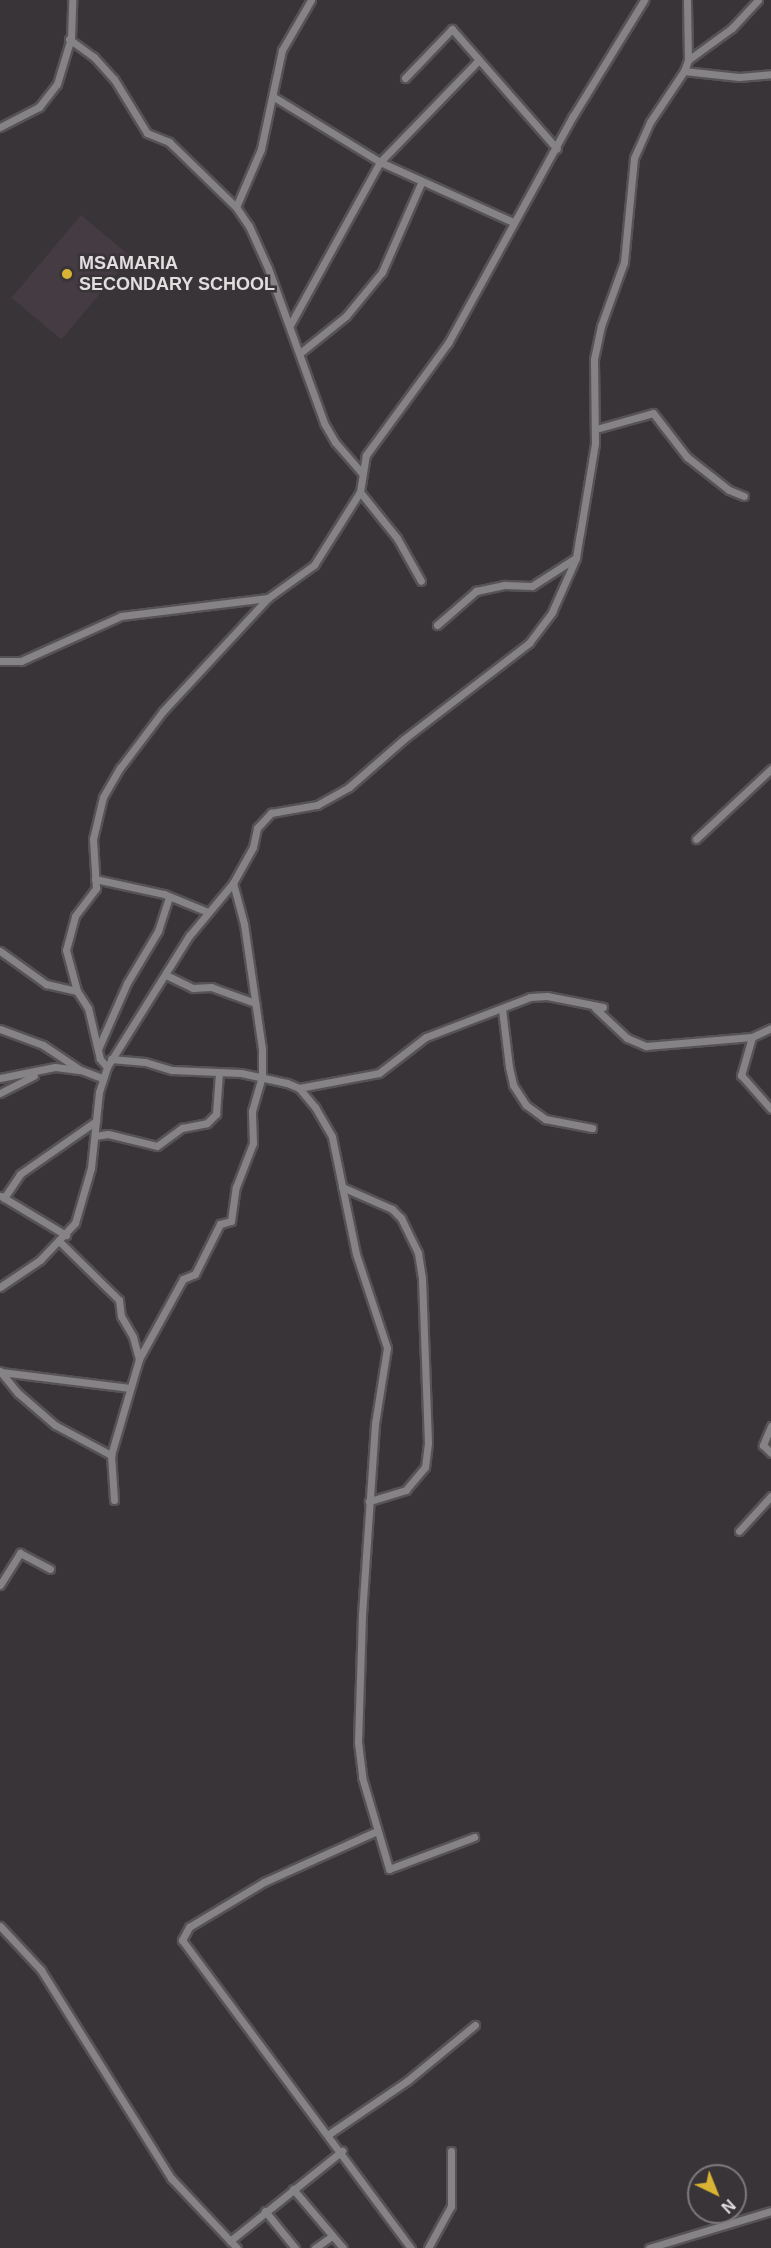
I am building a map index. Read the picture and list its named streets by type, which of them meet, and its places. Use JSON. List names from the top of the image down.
{
  "places": ["MSAMARIA SECONDARY SCHOOL"],
  "north": "bottom right"
}
